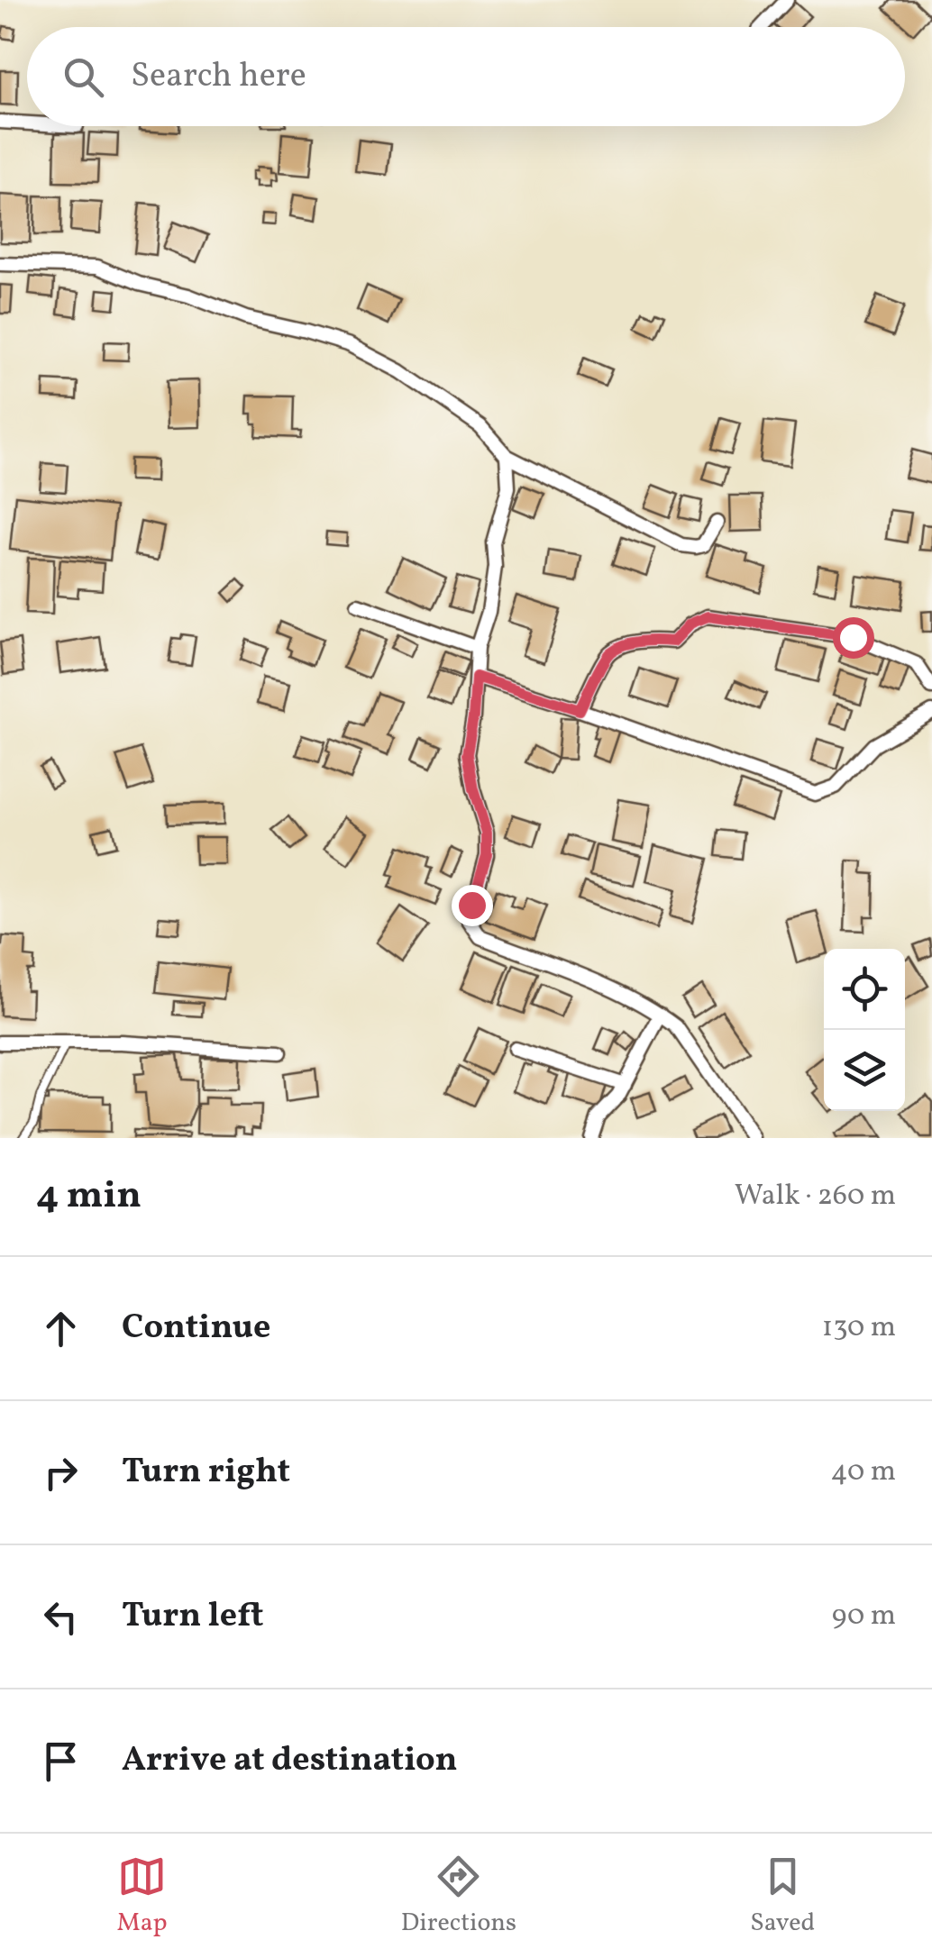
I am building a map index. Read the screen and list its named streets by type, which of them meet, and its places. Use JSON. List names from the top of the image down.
{
  "page": {
    "search": "Search here",
    "heading": ["4 min", "Walk · 260 m"],
    "list": [
      ["Continue", "130 m"],
      ["Turn right", "40 m"],
      ["Turn left", "90 m"],
      "Arrive at destination"
    ],
    "nav": ["Map", "Directions", "Saved"]
  }
}
